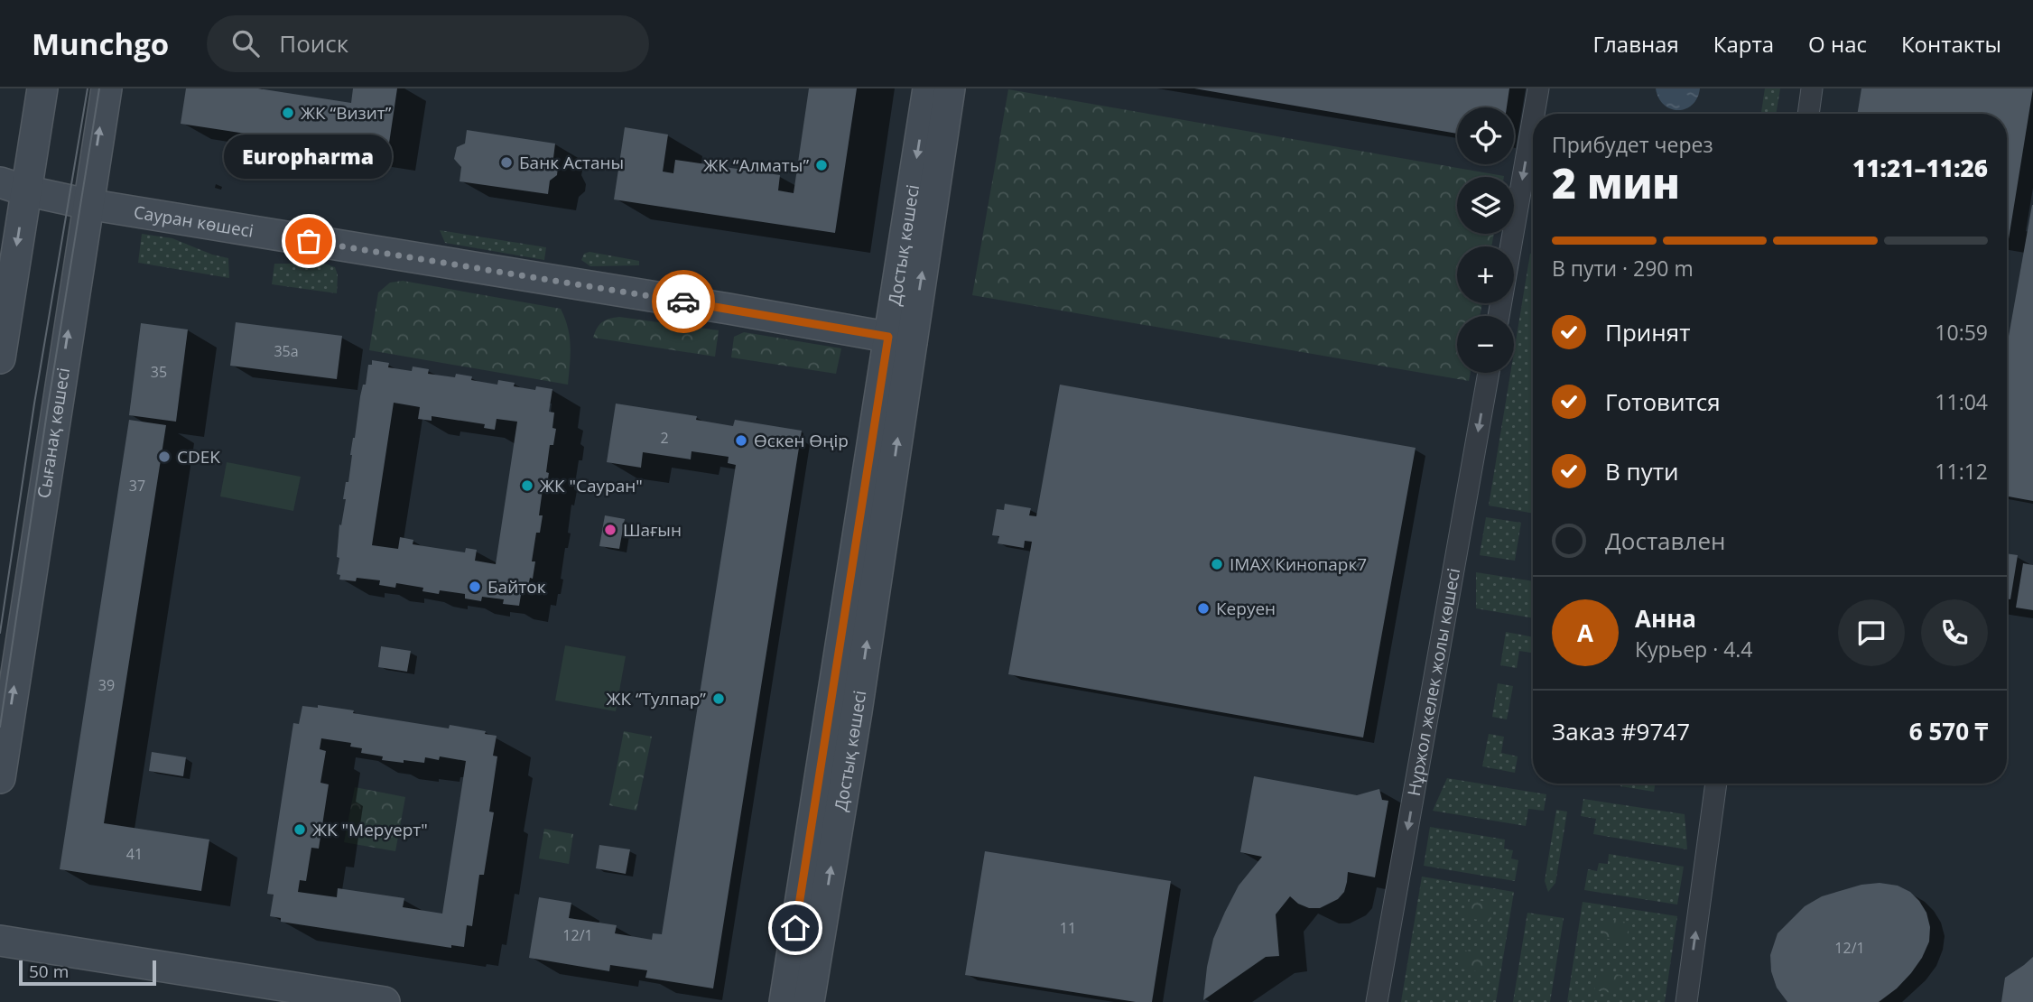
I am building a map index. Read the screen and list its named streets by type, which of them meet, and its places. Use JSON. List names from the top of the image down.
{
  "streets": {
    "street": [
      "Сауран көшесі",
      "Достық көшесі",
      "Сығанақ көшесі",
      "Нұржол желек жолы көшесі"
    ]
  },
  "crossings": [
    ["Сауран көшесі", "Достық көшесі"],
    ["Сауран көшесі", "Сығанақ көшесі"]
  ],
  "one_way": ["Нұржол желек жолы көшесі"],
  "places": [
    "ЖК “Визит”",
    "Банк Астаны",
    "ЖК “Алматы”",
    "Europharma",
    "Өскен Өңір",
    "CDEK",
    "ЖК \"Сауран\"",
    "Шағын",
    "IMAX Кинопарк7",
    "Байток",
    "Керуен",
    "ЖК “Тулпар”",
    "ЖК \"Меруерт\""
  ],
  "house_numbers": [
    "35а",
    "35",
    "2",
    "37",
    "39",
    "41",
    "11",
    "12/1",
    "12/1"
  ],
  "scale_bar": "50 m",
  "page": {
    "header": "Munchgo",
    "search": "Поиск",
    "nav": [
      "Главная",
      "Карта",
      "О нас",
      "Контакты"
    ],
    "map_buttons": ["+", "−"],
    "heading": ["2 мин", "Прибудет через", "11:21–11:26"],
    "panel": [
      "Анна",
      "Курьер · 4.4",
      "Заказ #9747",
      "6 570 ₸"
    ],
    "bubble": "Europharma",
    "bar": "В пути · 290 m",
    "list": [
      ["Принят", "10:59"],
      ["Готовится", "11:04"],
      ["В пути", "11:12"],
      "Доставлен"
    ],
    "round": "А",
    "scale": "50 m"
  }
}
